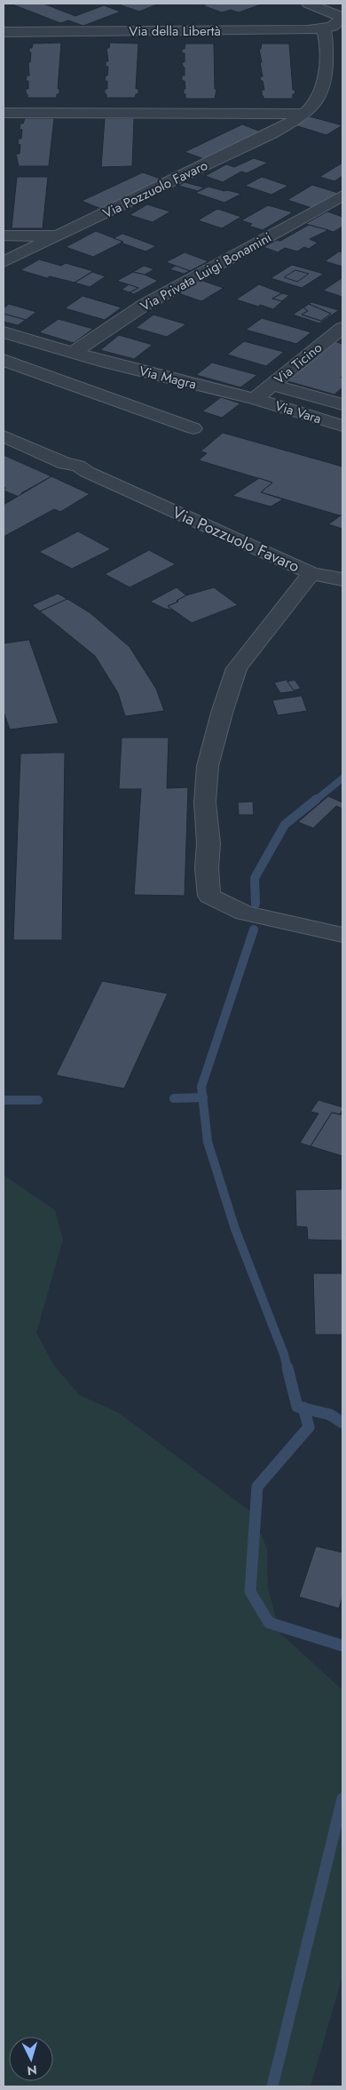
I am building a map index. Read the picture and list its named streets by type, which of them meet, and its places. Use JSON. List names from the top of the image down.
{
  "streets": {
    "street": [
      "Via della Libertà",
      "Via Pozzuolo Favaro",
      "Via Privata Luigi Bonamini",
      "Via Ticino",
      "Via Magra",
      "Via Vara"
    ]
  },
  "crossings": [
    ["Via della Libertà", "Via Pozzuolo Favaro"],
    ["Via Privata Luigi Bonamini", "Via Magra"],
    ["Via Ticino", "Via Magra"],
    ["Via Ticino", "Via Vara"],
    ["Via Magra", "Via Vara"]
  ],
  "north": "bottom"
}
